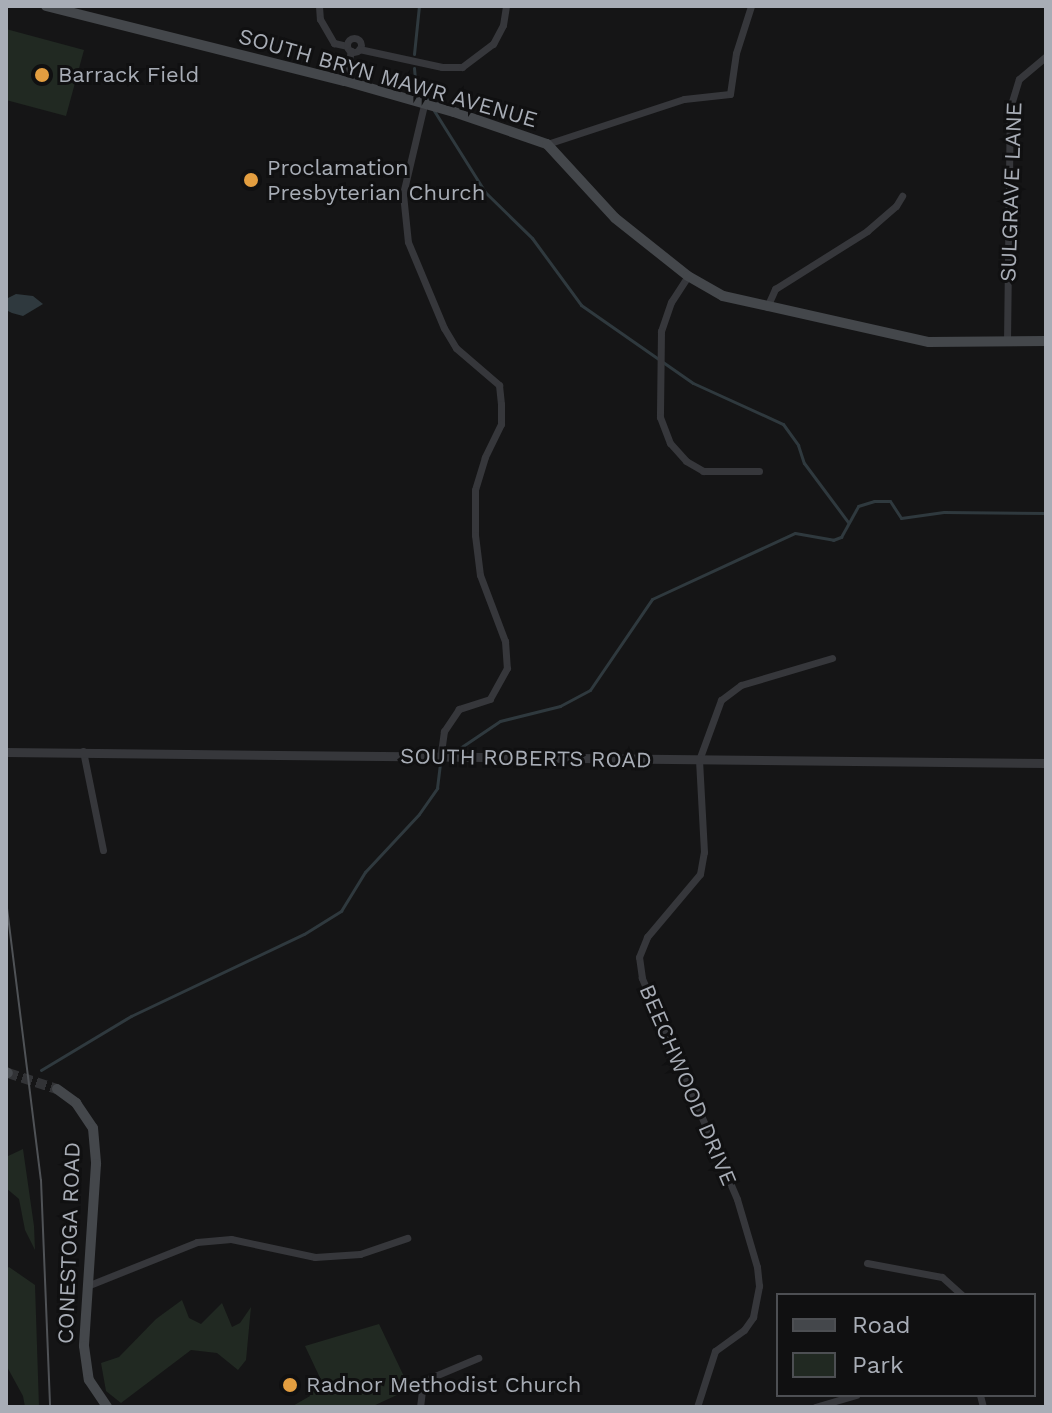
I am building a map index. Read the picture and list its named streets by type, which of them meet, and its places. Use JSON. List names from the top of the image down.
{
  "streets": {
    "main road": ["SOUTH BRYN MAWR AVENUE", "CONESTOGA ROAD"],
    "street": ["SULGRAVE LANE", "SOUTH ROBERTS ROAD", "BEECHWOOD DRIVE"]
  },
  "crossings": [
    ["SOUTH BRYN MAWR AVENUE", "SULGRAVE LANE"],
    ["SOUTH ROBERTS ROAD", "BEECHWOOD DRIVE"]
  ],
  "places": ["Barrack Field", "Proclamation Presbyterian Church", "Radnor Methodist Church"],
  "legend": ["Road", "Park"]
}
